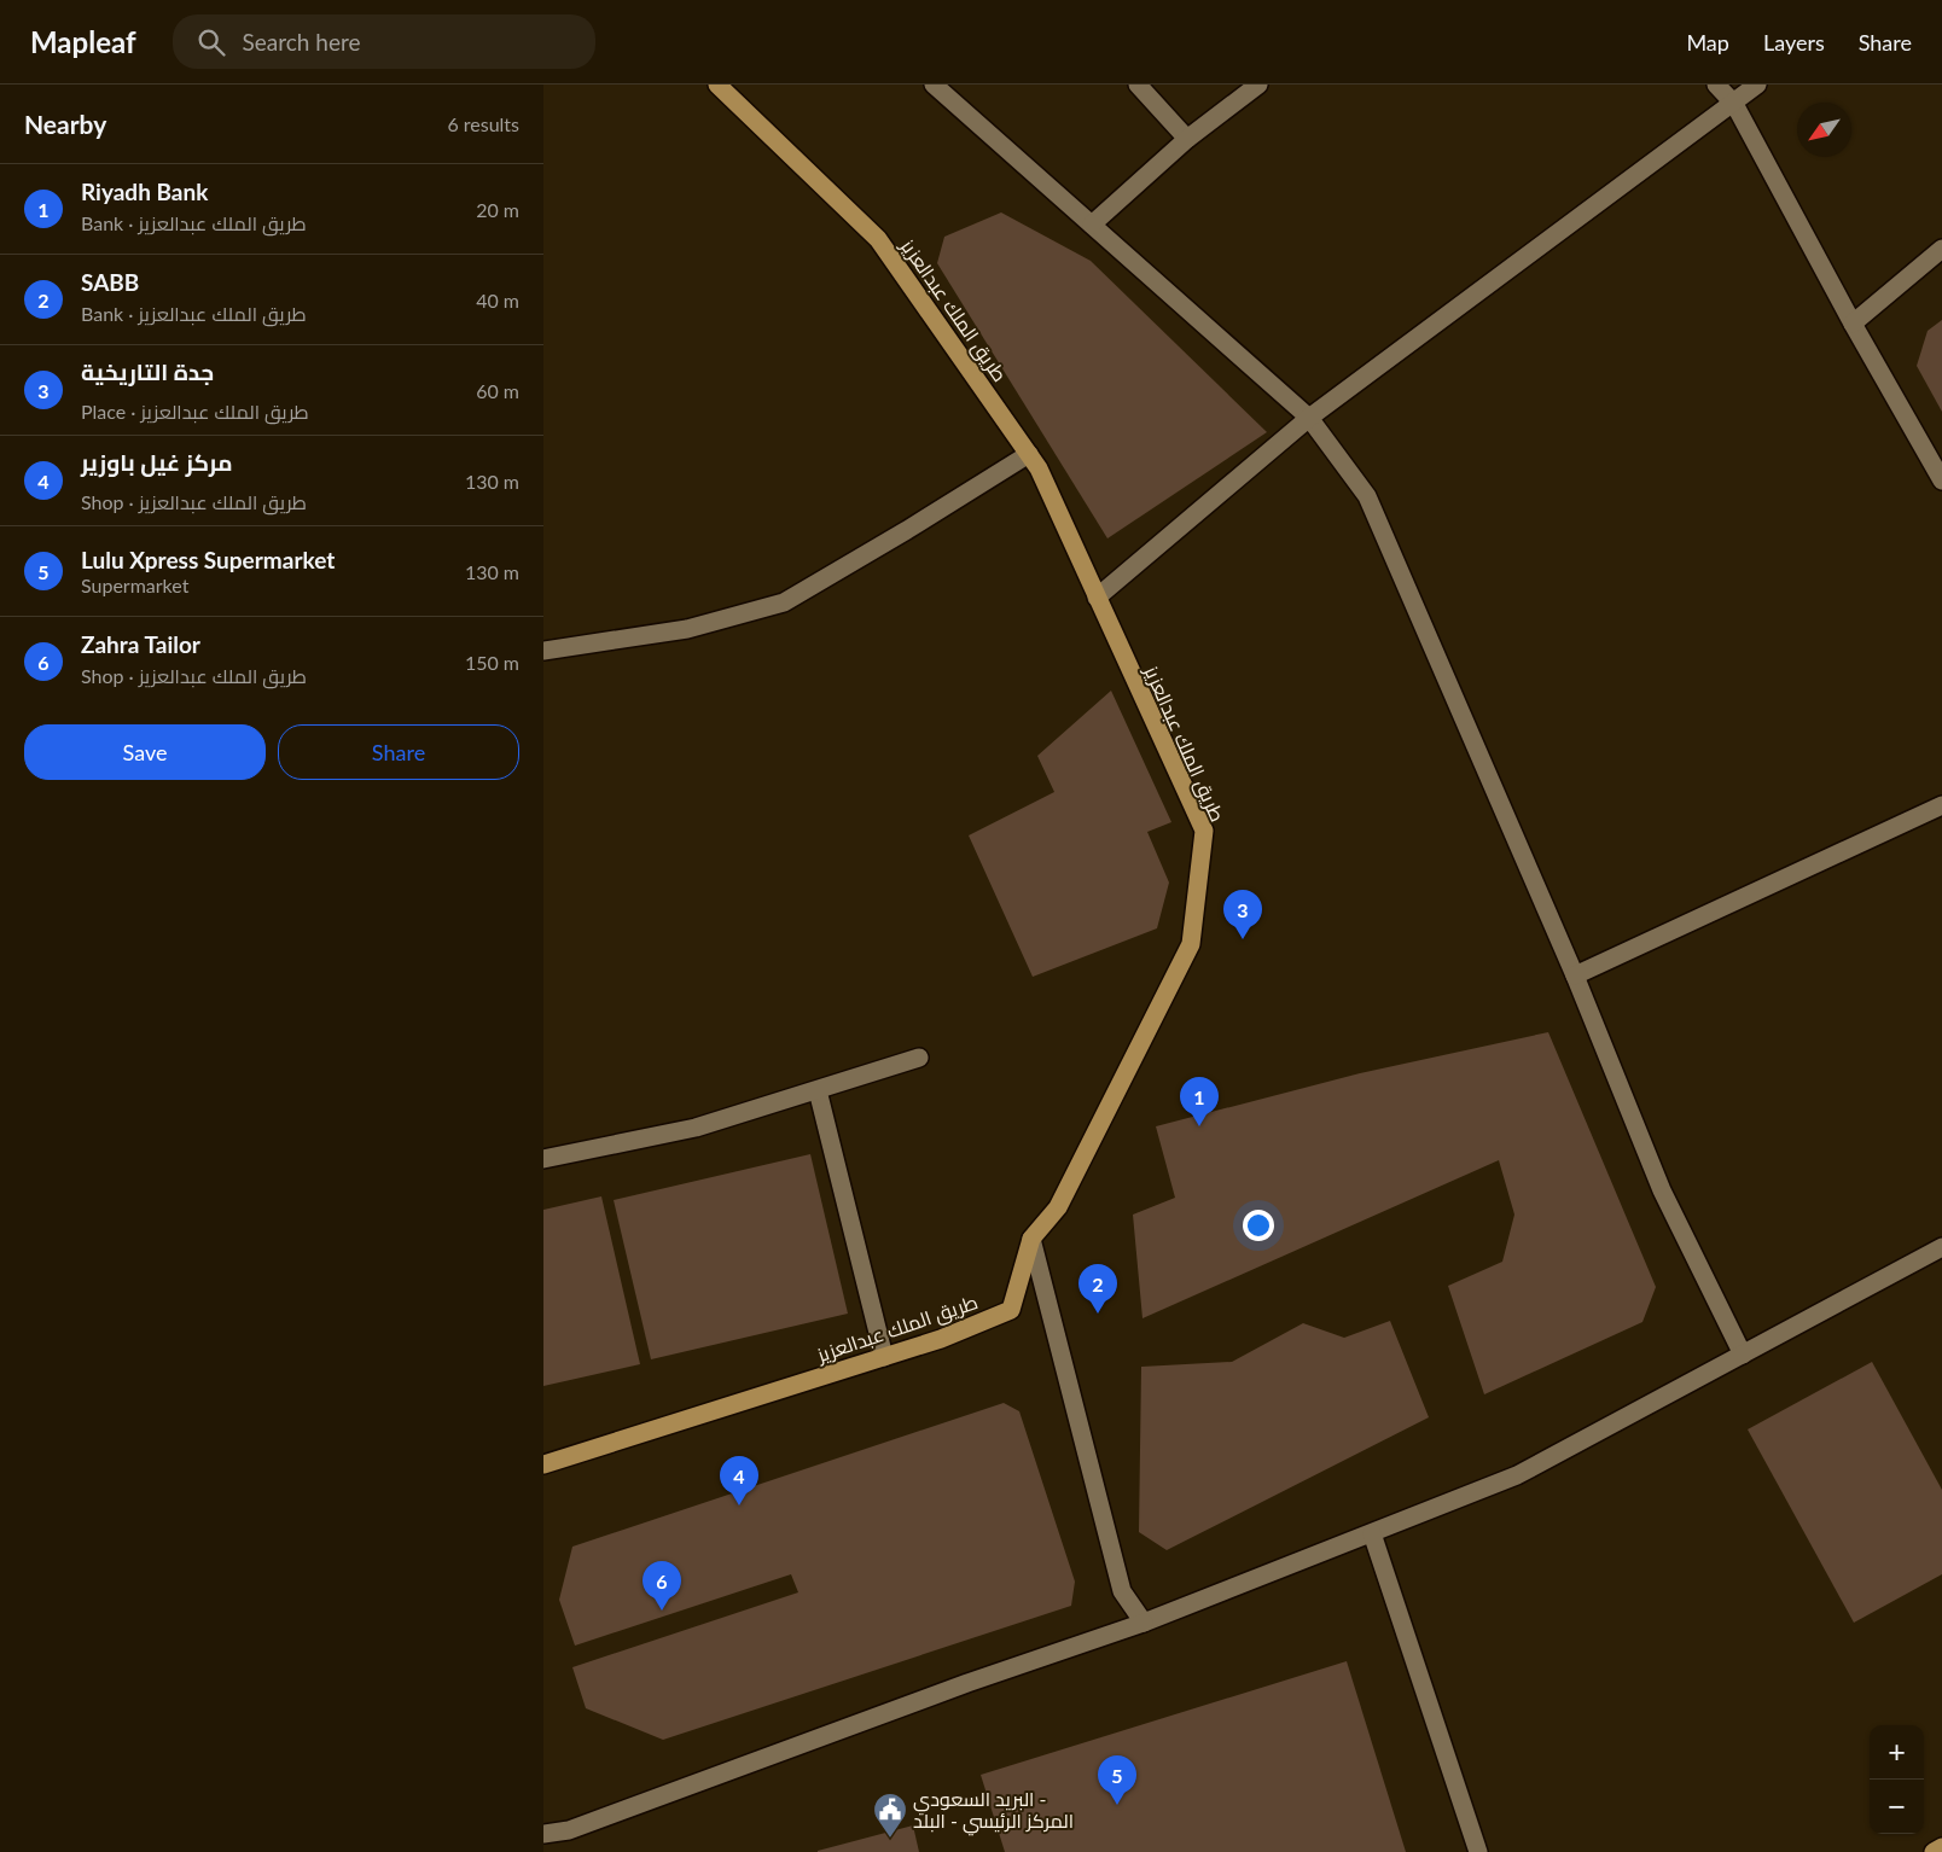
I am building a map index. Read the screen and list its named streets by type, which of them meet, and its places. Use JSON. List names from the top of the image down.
{
  "streets": {
    "main road": ["طريق الملك عبدالعزيز"]
  },
  "places": {
    "public building": ["البريد السعودي - المركز الرئيسي - البلد"]
  },
  "north": "bottom left",
  "page": {
    "header": "Mapleaf",
    "search": "Search here",
    "nav": ["Map", "Layers", "Share"],
    "heading": ["Nearby", "6 results"],
    "list": [
      {
        "mark": "1",
        "name": "Riyadh Bank",
        "note": "Bank · طريق الملك عبدالعزيز",
        "value": "20 m"
      },
      {
        "mark": "2",
        "name": "SABB",
        "note": "Bank · طريق الملك عبدالعزيز",
        "value": "40 m"
      },
      {
        "mark": "3",
        "name": "جدة التاريخية",
        "note": "Place · طريق الملك عبدالعزيز",
        "value": "60 m"
      },
      {
        "mark": "4",
        "name": "مركز غيل باوزير",
        "note": "Shop · طريق الملك عبدالعزيز",
        "value": "130 m"
      },
      {
        "mark": "5",
        "name": "Lulu Xpress Supermarket",
        "note": "Supermarket",
        "value": "130 m"
      },
      {
        "mark": "6",
        "name": "Zahra Tailor",
        "note": "Shop · طريق الملك عبدالعزيز",
        "value": "150 m"
      }
    ],
    "buttons": ["Save", "Share"],
    "pins": [
      "3",
      "1",
      "2",
      "4",
      "6",
      "5"
    ],
    "map_buttons": ["+", "−"]
  }
}
